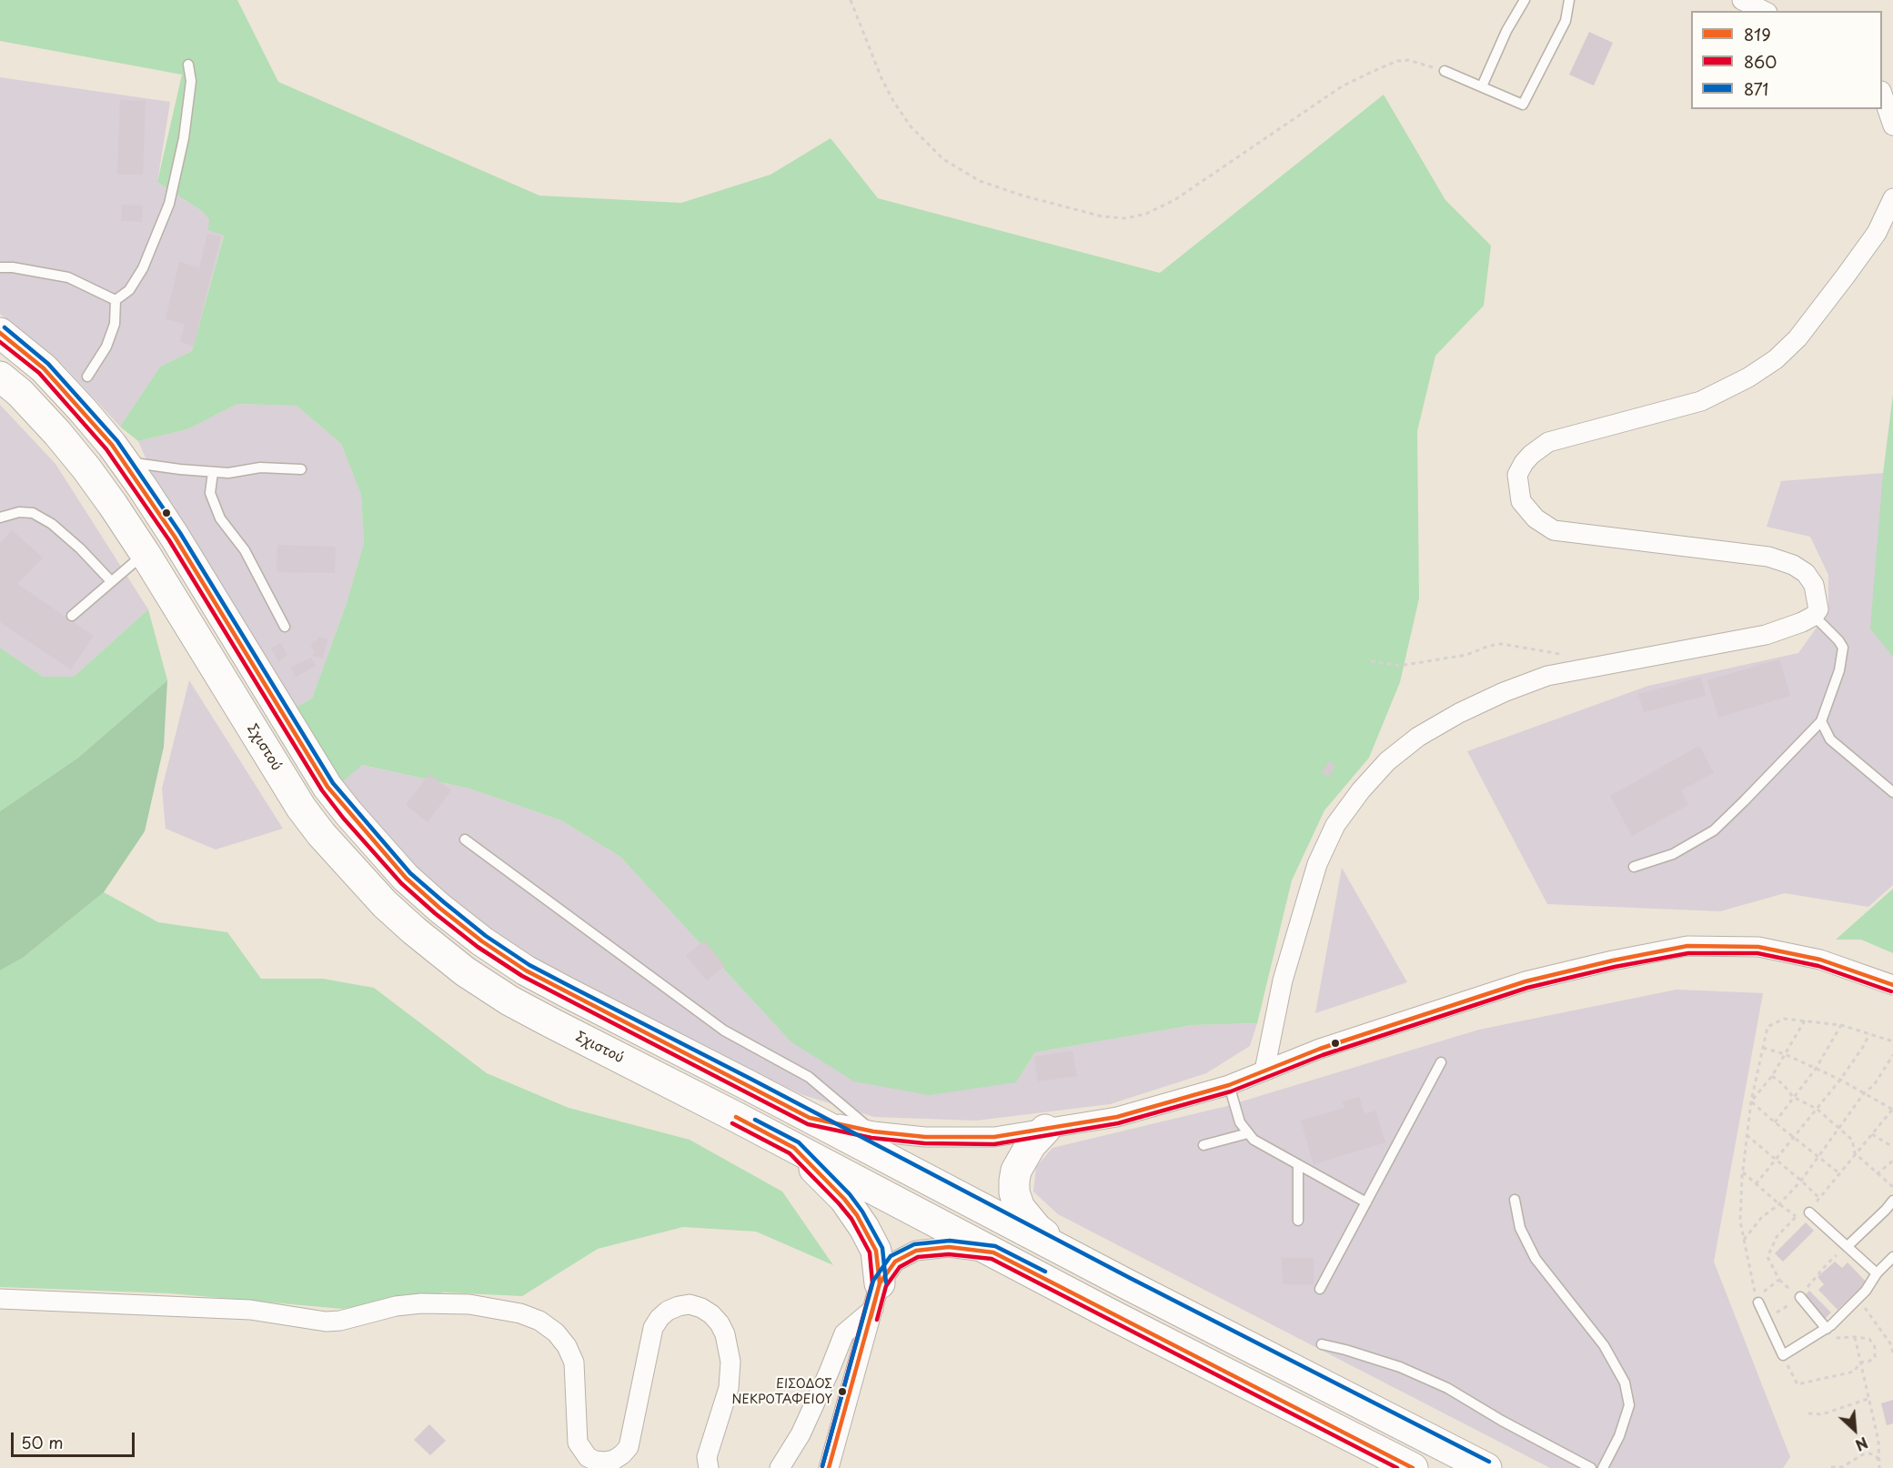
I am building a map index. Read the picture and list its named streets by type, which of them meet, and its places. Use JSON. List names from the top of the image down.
{
  "streets": {
    "main road": ["Σχιστού"]
  },
  "places": ["ΕΙΣΟΔΟΣ ΝΕΚΡΟΤΑΦΕΙΟΥ"],
  "lines": ["transit line 871", "transit line 819", "transit line 860"],
  "legend": ["819", "860", "871"],
  "scale_bar": "50 m",
  "north": "bottom right"
}
